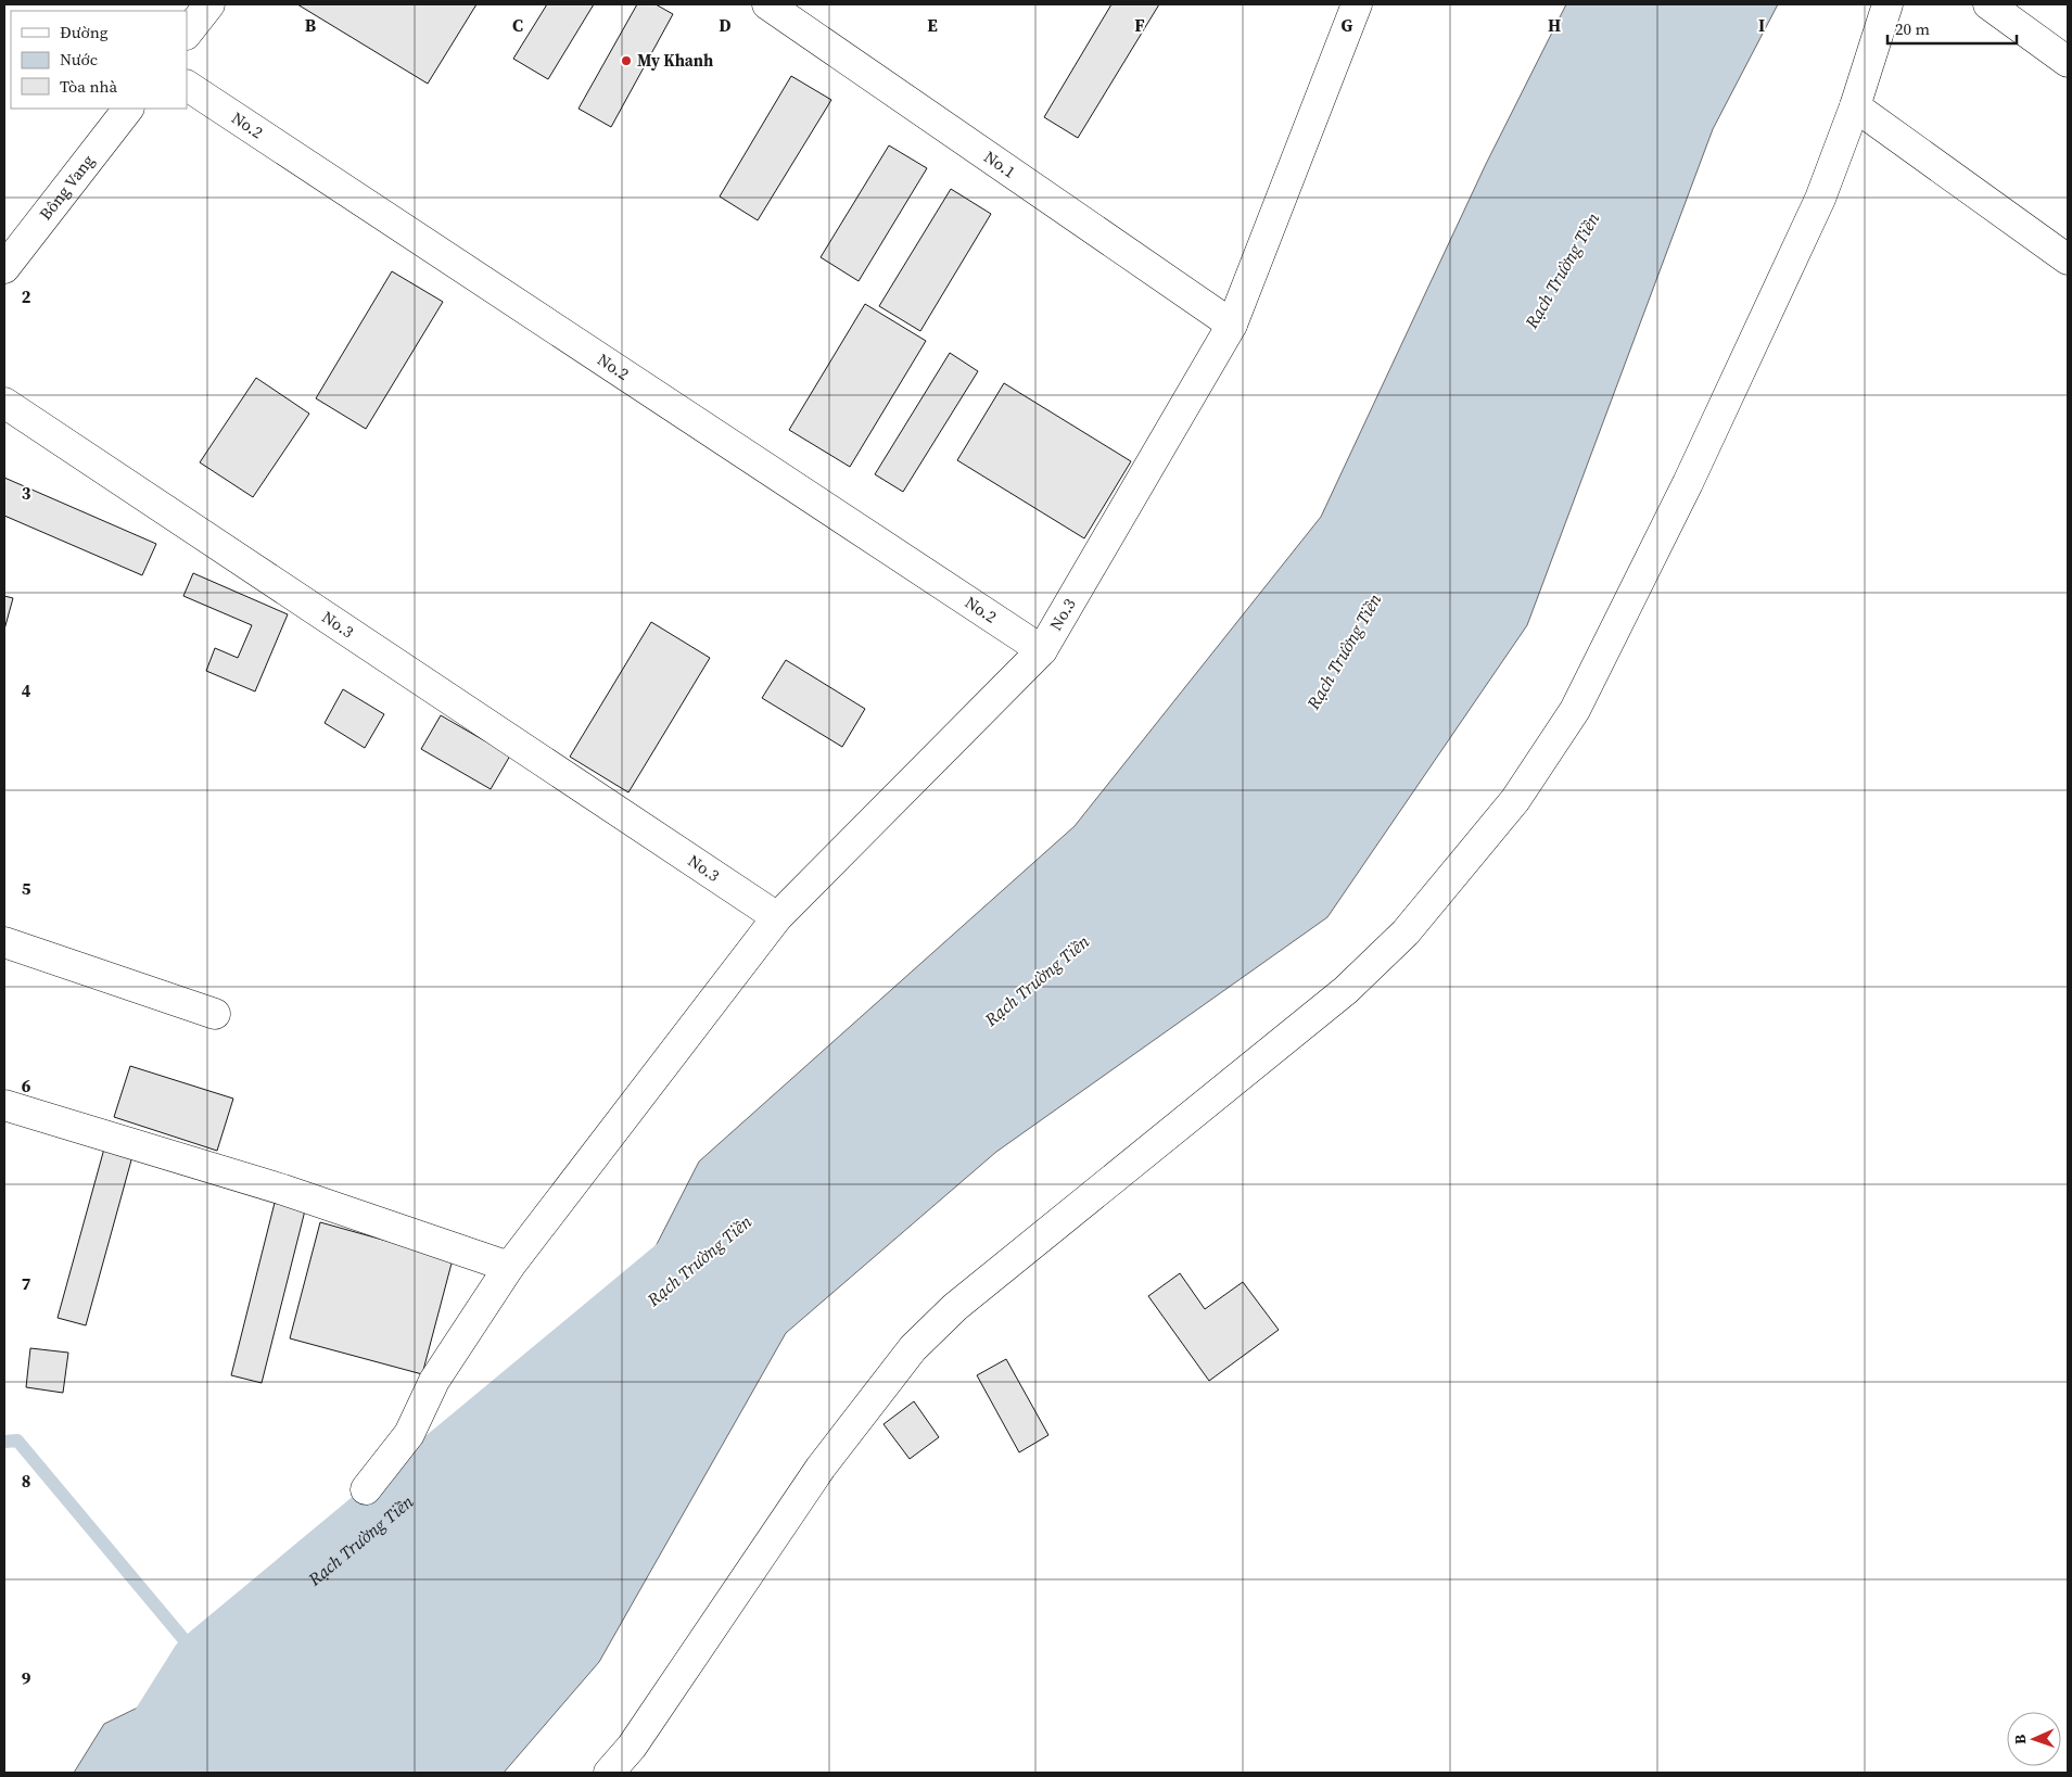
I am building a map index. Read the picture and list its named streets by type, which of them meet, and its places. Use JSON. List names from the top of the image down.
{
  "streets": {
    "street": [
      "No.2",
      "No.1",
      "Bông Vang",
      "No.3"
    ]
  },
  "crossings": [
    ["No.2", "No.3"],
    ["No.1", "No.3"]
  ],
  "water": ["Rạch Trường Tiền"],
  "places": ["My Khanh"],
  "legend": ["Đường", "Nước", "Tòa nhà"],
  "scale_bar": "20 m",
  "north": "left",
  "grid": {
    "columns": [
      "B",
      "C",
      "D",
      "E",
      "F",
      "G",
      "H",
      "I"
    ],
    "rows": [
      "2",
      "3",
      "4",
      "5",
      "6",
      "7",
      "8",
      "9"
    ]
  }
}
